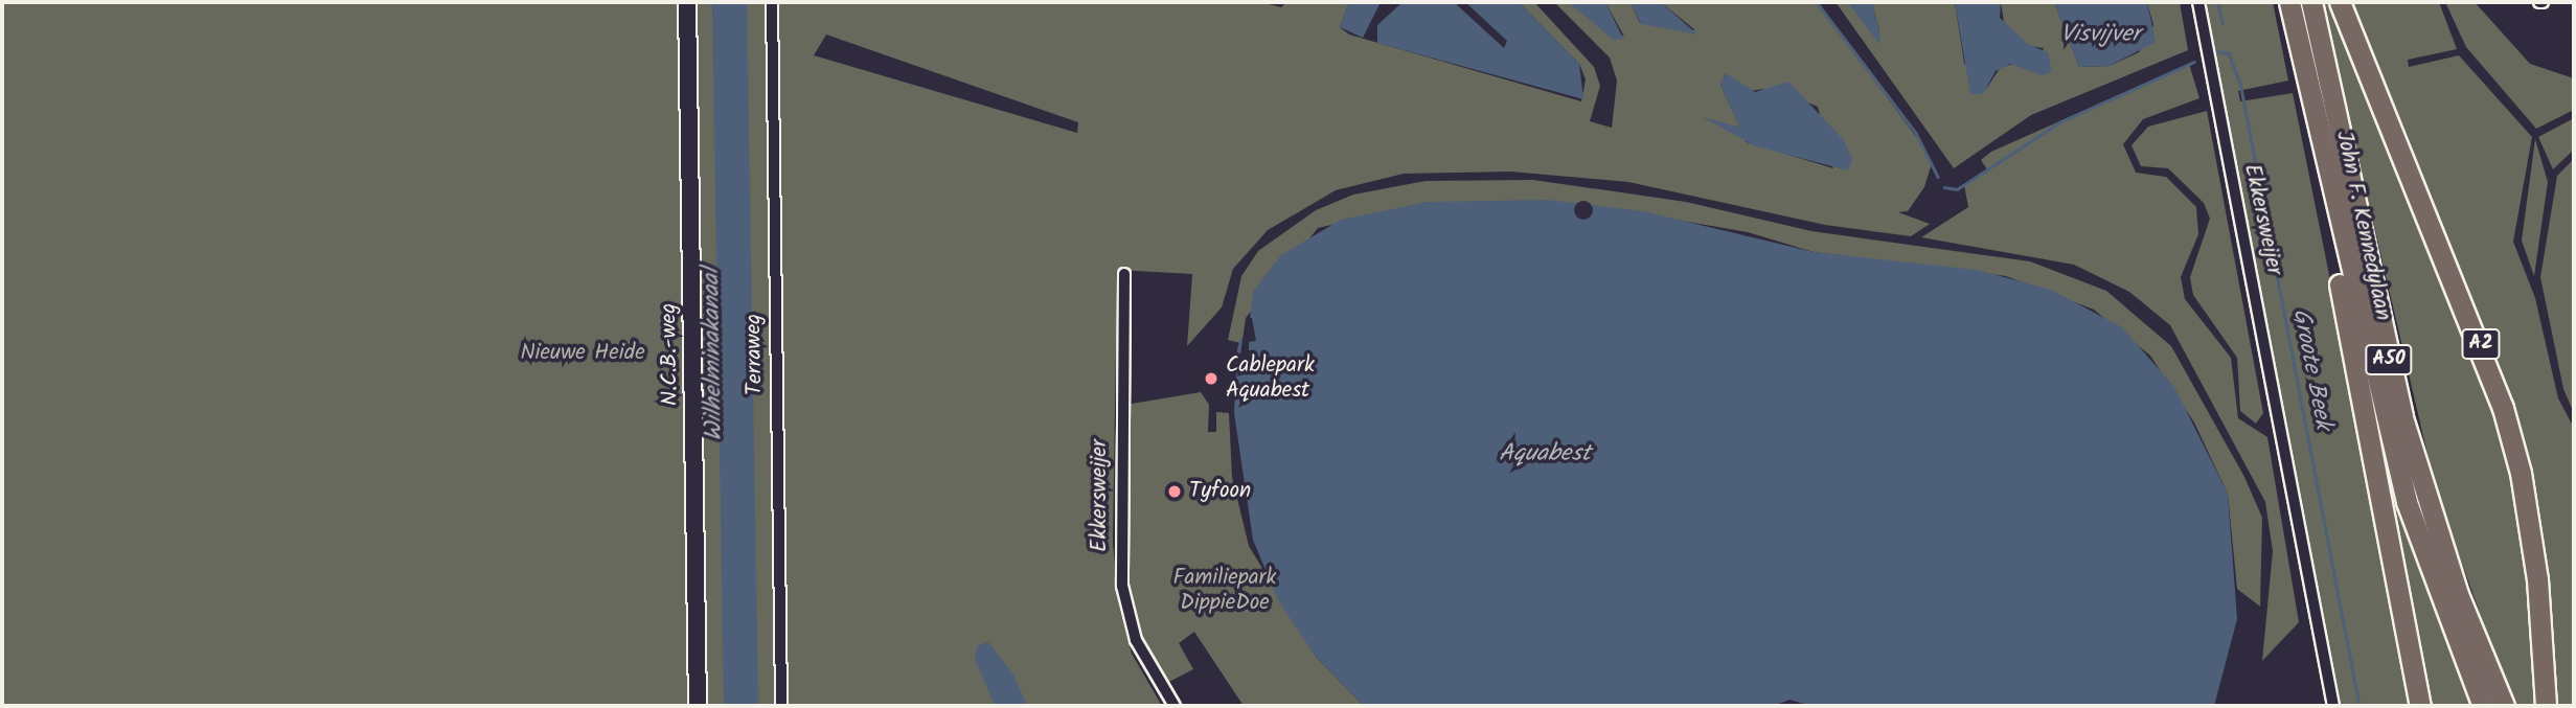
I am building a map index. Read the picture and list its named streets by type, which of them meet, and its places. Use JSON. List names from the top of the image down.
{
  "streets": {
    "highway": ["John F. Kennedylaan", "A2", "A50"],
    "street": ["Ekkersweijer", "N.C.B.-weg", "Terraweg"]
  },
  "crossings": [
    ["John F. Kennedylaan", "A50"]
  ],
  "water": [
    "Visvijver",
    "Wilhelminakanaal",
    "Groote Beek",
    "Aquabest"
  ],
  "parks": ["Nieuwe Heide", "Familiepark DippieDoe"],
  "places": ["Cablepark Aquabest", "Tyfoon"]
}
